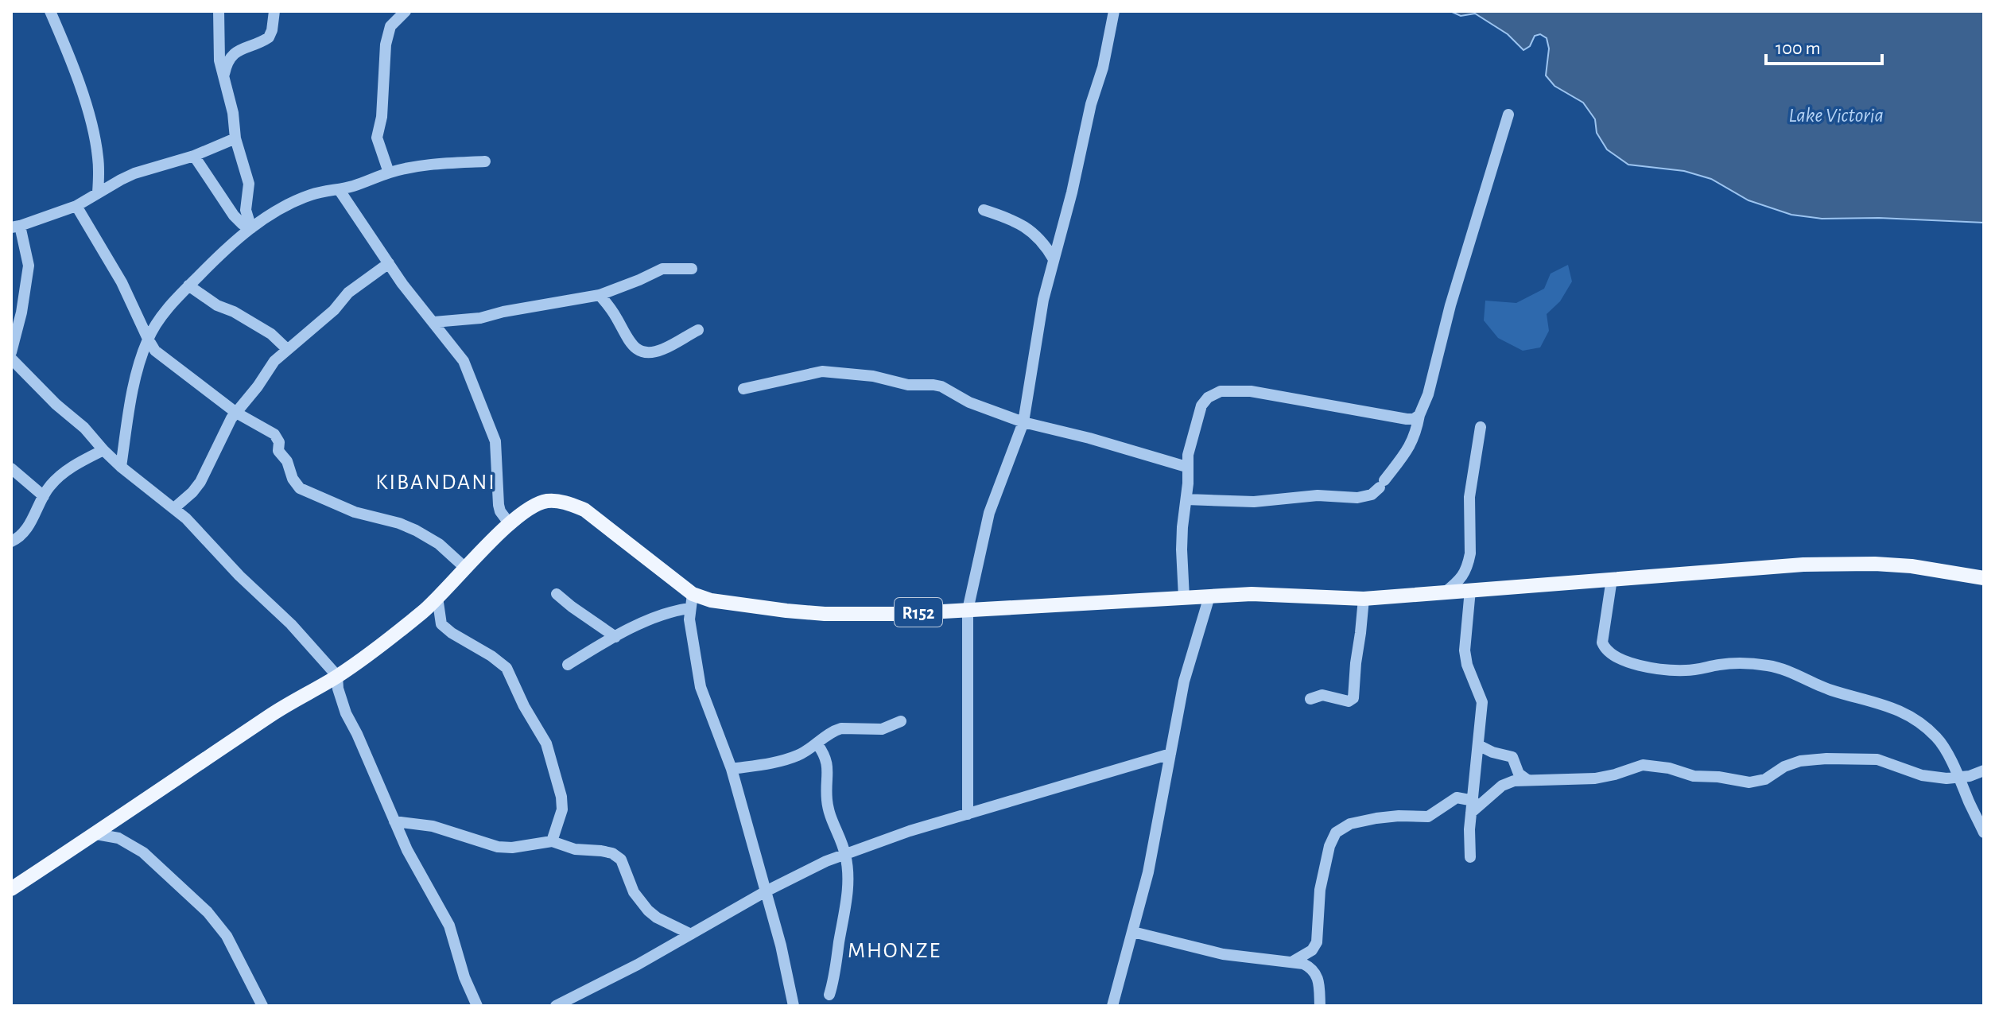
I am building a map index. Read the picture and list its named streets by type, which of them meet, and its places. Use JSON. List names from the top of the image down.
{
  "streets": {
    "main road": ["R152"]
  },
  "districts": ["KIBANDANI", "MHONZE"],
  "water": ["Lake Victoria"],
  "scale_bar": "100 m"
}
